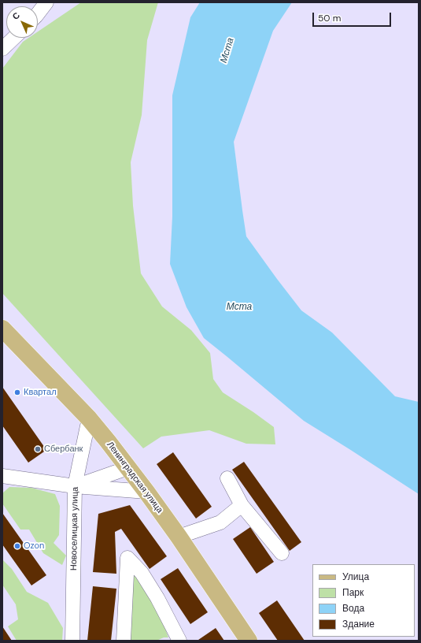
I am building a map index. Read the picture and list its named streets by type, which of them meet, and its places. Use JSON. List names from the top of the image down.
{
  "streets": {
    "main road": ["Ленинградская улица"],
    "street": ["Новоселицкая улица"]
  },
  "crossings": [
    ["Ленинградская улица", "Новоселицкая улица"]
  ],
  "water": ["Мста"],
  "places": ["Квартал", "Сбербанк", "Ozon"],
  "legend": [
    "Улица",
    "Парк",
    "Вода",
    "Здание"
  ],
  "scale_bar": "50 m",
  "north": "top left"
}
